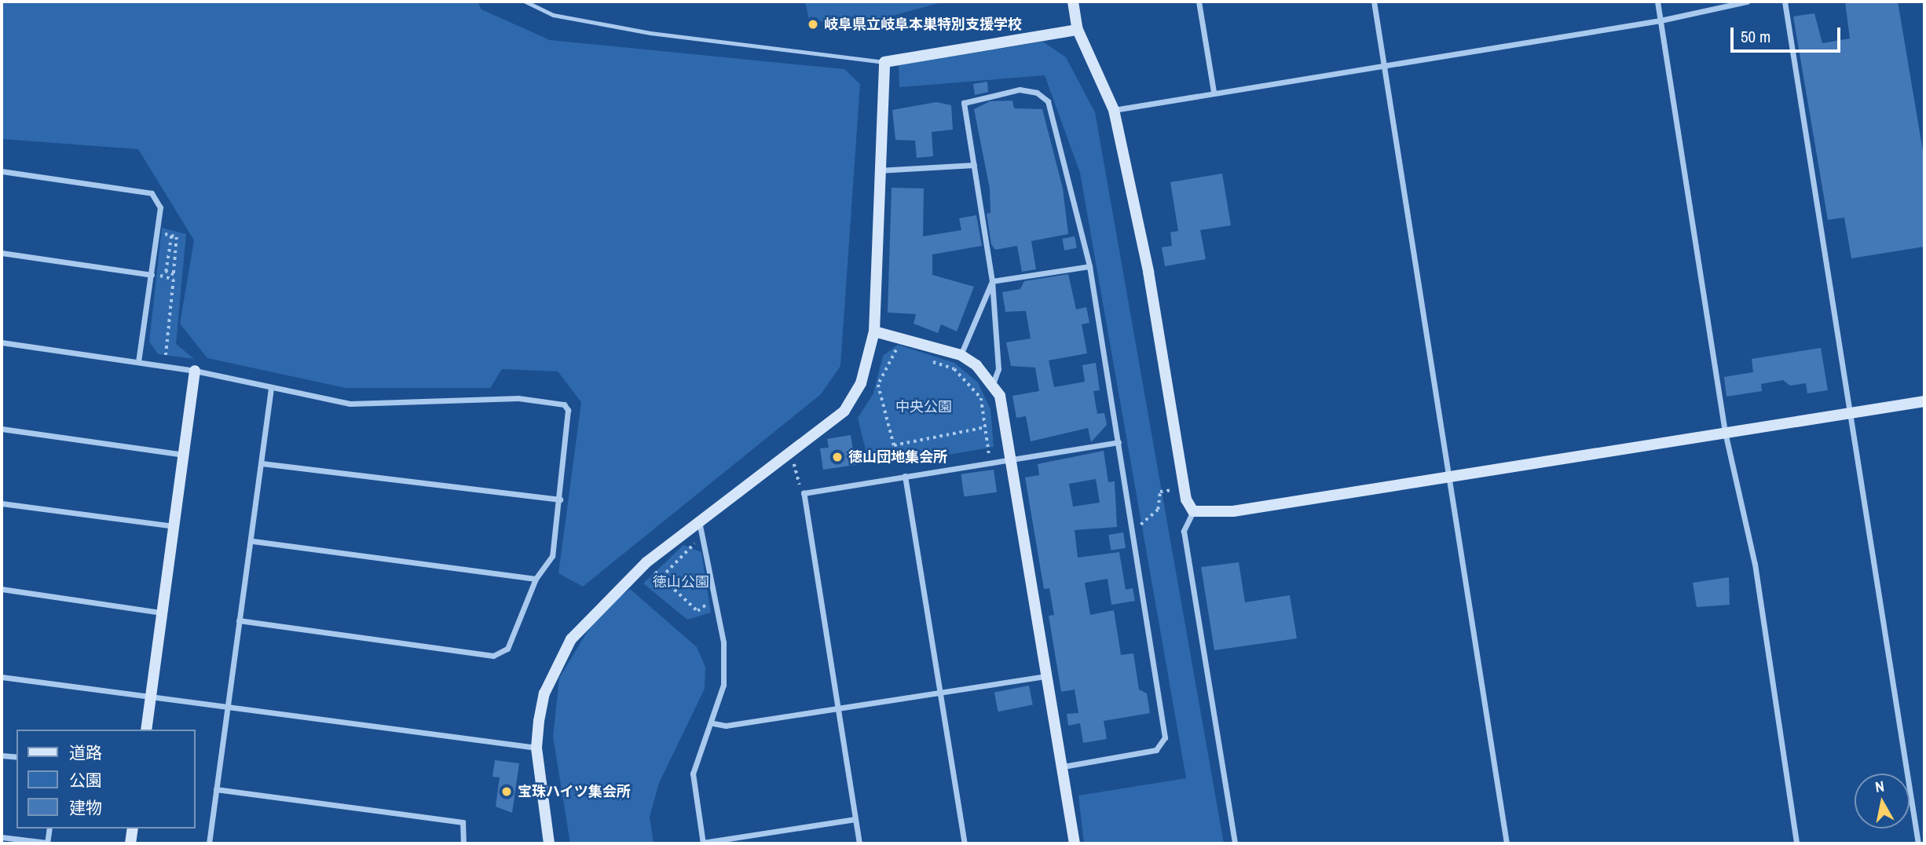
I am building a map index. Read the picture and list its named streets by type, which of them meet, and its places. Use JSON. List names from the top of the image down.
{
  "parks": ["中央公園", "徳山公園"],
  "places": ["岐阜県立岐阜本巣特別支援学校", "徳山団地集会所", "宝珠ハイツ集会所"],
  "legend": ["道路", "公園", "建物"],
  "scale_bar": "50 m",
  "north": "top"
}
